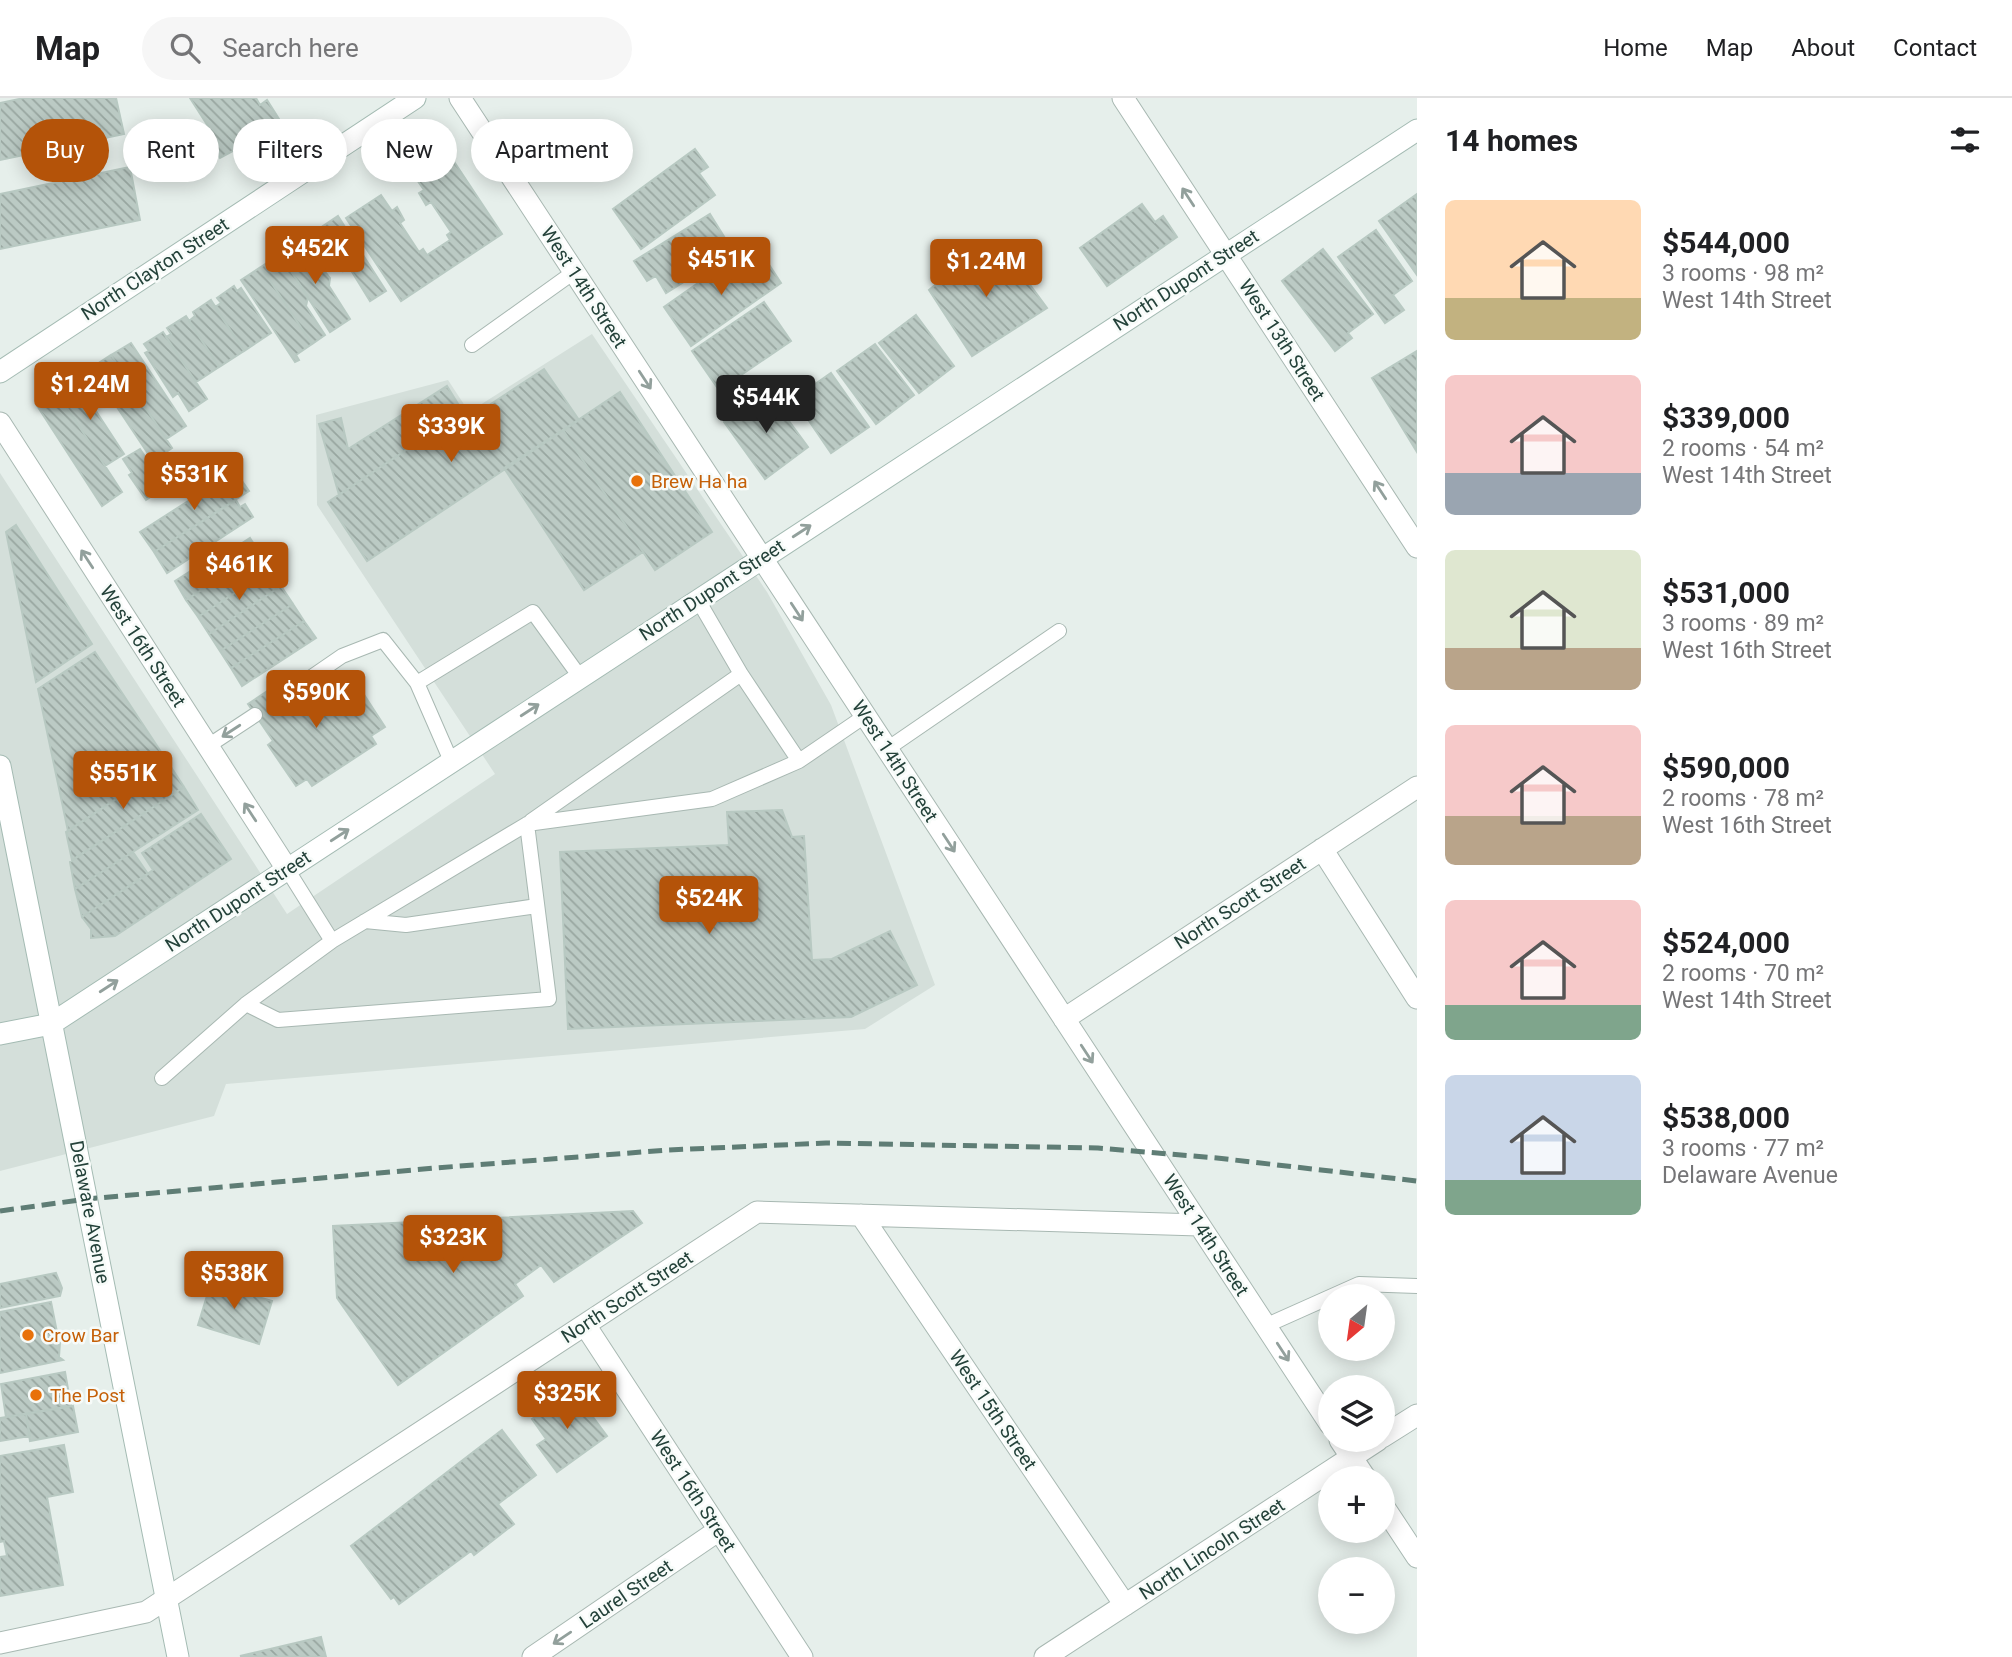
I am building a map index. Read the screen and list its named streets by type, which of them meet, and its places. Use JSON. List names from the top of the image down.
{
  "streets": {
    "street": [
      "North Clayton Street",
      "North Dupont Street",
      "West 14th Street",
      "West 13th Street",
      "West 16th Street",
      "North Scott Street",
      "Delaware Avenue",
      "West 15th Street",
      "North Lincoln Street",
      "Laurel Street"
    ]
  },
  "crossings": [
    ["North Dupont Street", "West 14th Street"],
    ["North Dupont Street", "West 13th Street"],
    ["North Dupont Street", "West 16th Street"],
    ["North Dupont Street", "Delaware Avenue"],
    ["West 14th Street", "North Scott Street"],
    ["West 16th Street", "North Scott Street"],
    ["West 16th Street", "Laurel Street"],
    ["North Scott Street", "Delaware Avenue"],
    ["North Scott Street", "West 15th Street"],
    ["West 15th Street", "North Lincoln Street"]
  ],
  "one_way": [
    "North Dupont Street",
    "West 14th Street",
    "West 13th Street",
    "West 16th Street",
    "Laurel Street"
  ],
  "places": ["Brew Ha ha", "Crow Bar", "The Post"],
  "north": "bottom left",
  "page": {
    "header": "Map",
    "search": "Search here",
    "nav": [
      "Home",
      "Map",
      "About",
      "Contact"
    ],
    "heading": "14 homes",
    "chip": [
      "Buy",
      "Rent",
      "Filters",
      "New",
      "Apartment"
    ],
    "list": [
      {
        "name": "$544,000",
        "note": "3 rooms · 98 m² · West 14th Street"
      },
      {
        "name": "$339,000",
        "note": "2 rooms · 54 m² · West 14th Street"
      },
      {
        "name": "$531,000",
        "note": "3 rooms · 89 m² · West 16th Street"
      },
      {
        "name": "$590,000",
        "note": "2 rooms · 78 m² · West 16th Street"
      },
      {
        "name": "$524,000",
        "note": "2 rooms · 70 m² · West 14th Street"
      },
      {
        "name": "$538,000",
        "note": "3 rooms · 77 m² · Delaware Avenue"
      }
    ],
    "price": [
      "$452K",
      "$451K",
      "$1.24M",
      "$1.24M",
      "$544K",
      "$339K",
      "$531K",
      "$461K",
      "$590K",
      "$551K",
      "$524K",
      "$323K",
      "$538K",
      "$325K"
    ],
    "map_buttons": ["+", "−"]
  }
}
